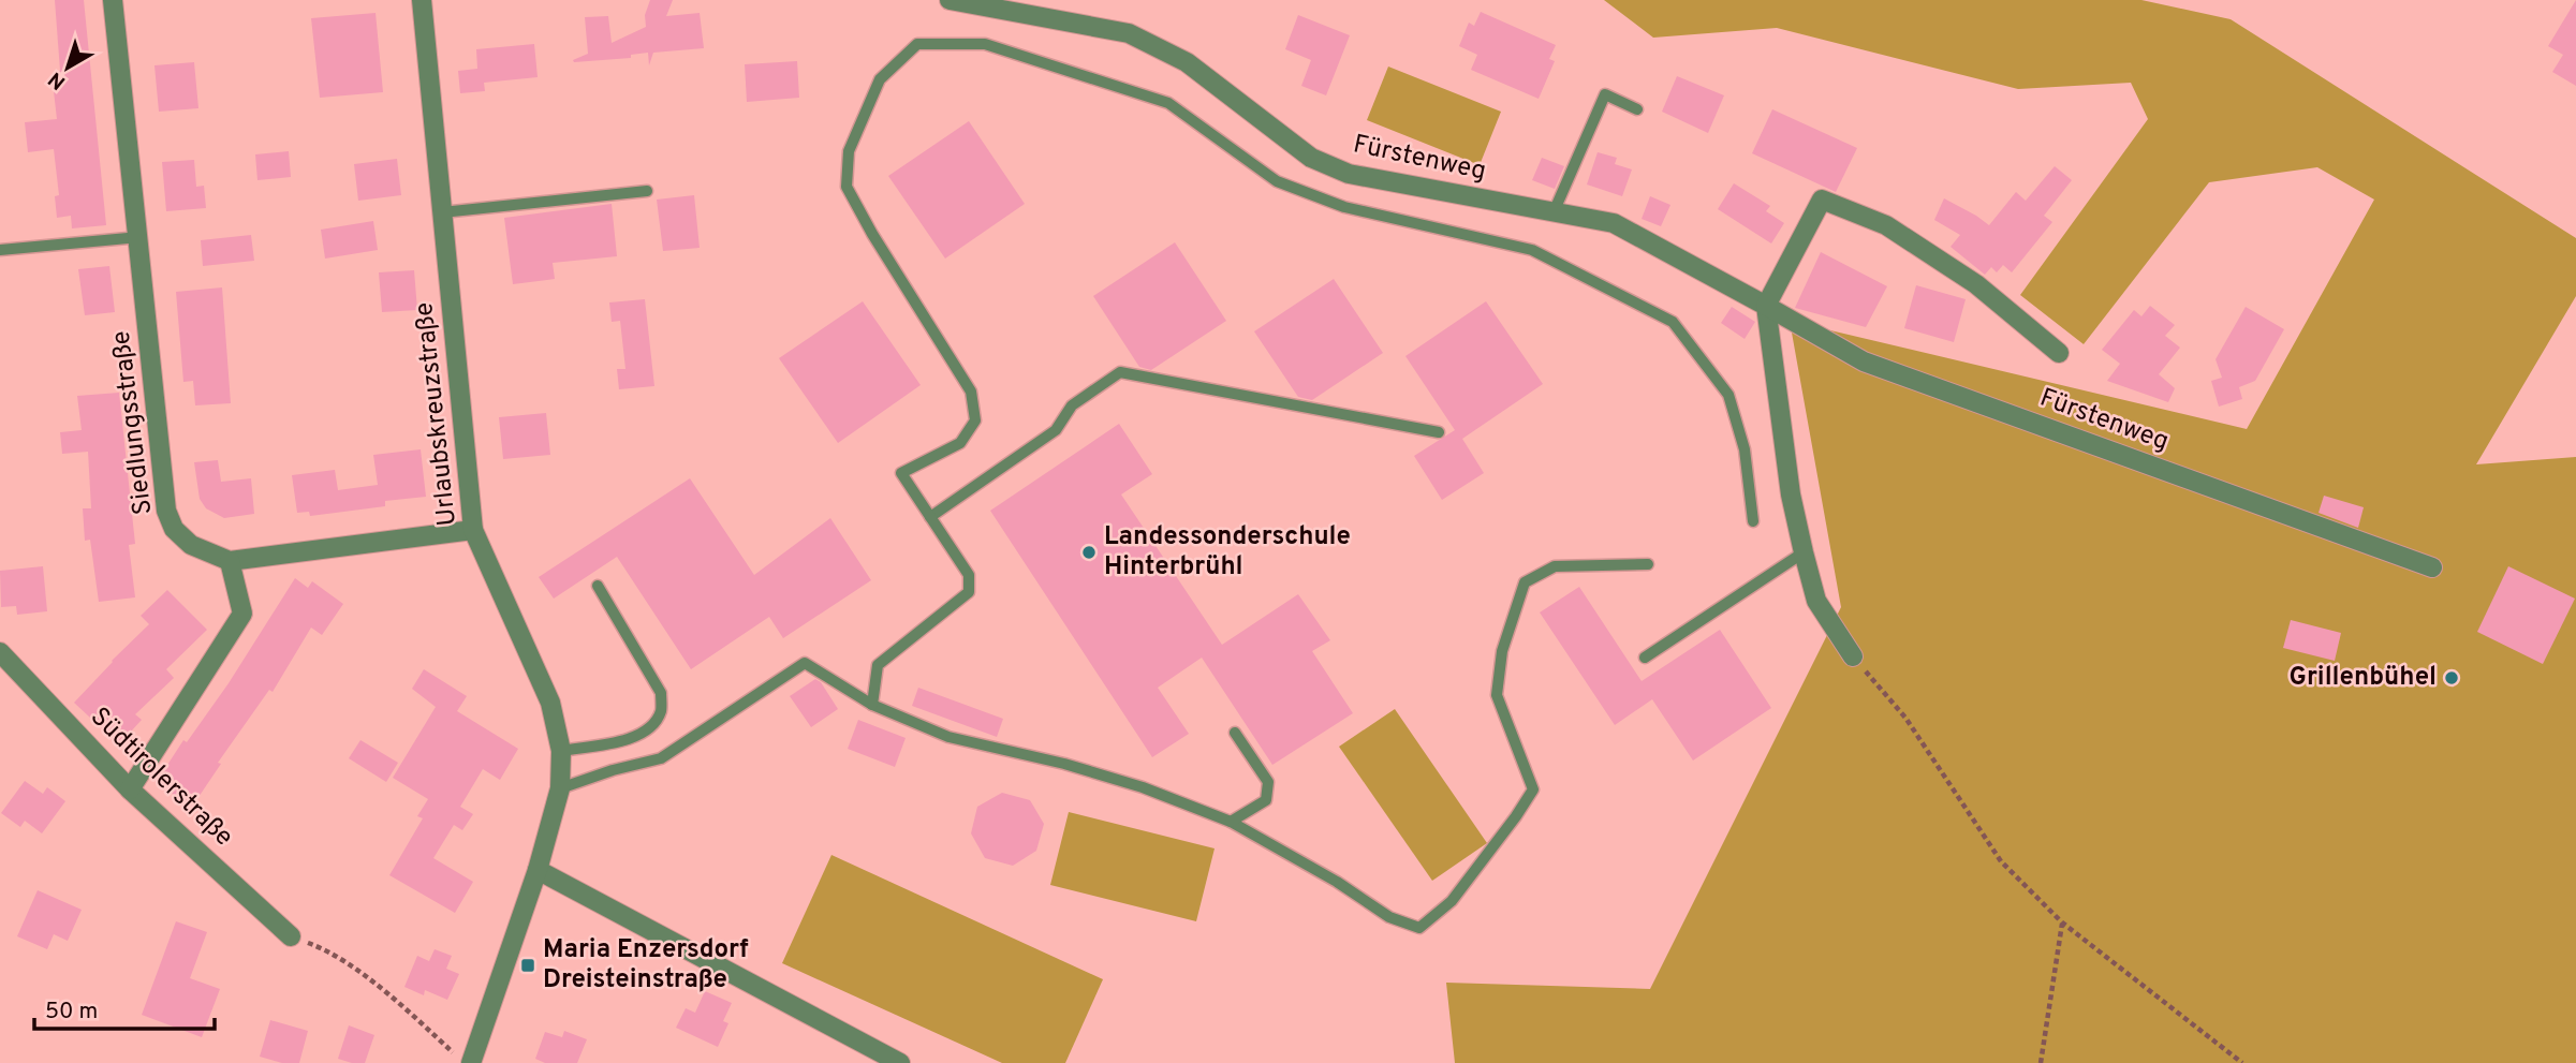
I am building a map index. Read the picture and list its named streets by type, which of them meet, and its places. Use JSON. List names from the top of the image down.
{
  "streets": {
    "street": [
      "Fürstenweg",
      "Urlaubskreuzstraße",
      "Siedlungsstraße",
      "Südtirolerstraße"
    ]
  },
  "crossings": [
    ["Urlaubskreuzstraße", "Siedlungsstraße"]
  ],
  "places": {
    "other": ["Landessonderschule Hinterbrühl", "Grillenbühel"],
    "transit": ["Maria Enzersdorf Dreisteinstraße"]
  },
  "scale_bar": "50 m",
  "north": "bottom left"
}
